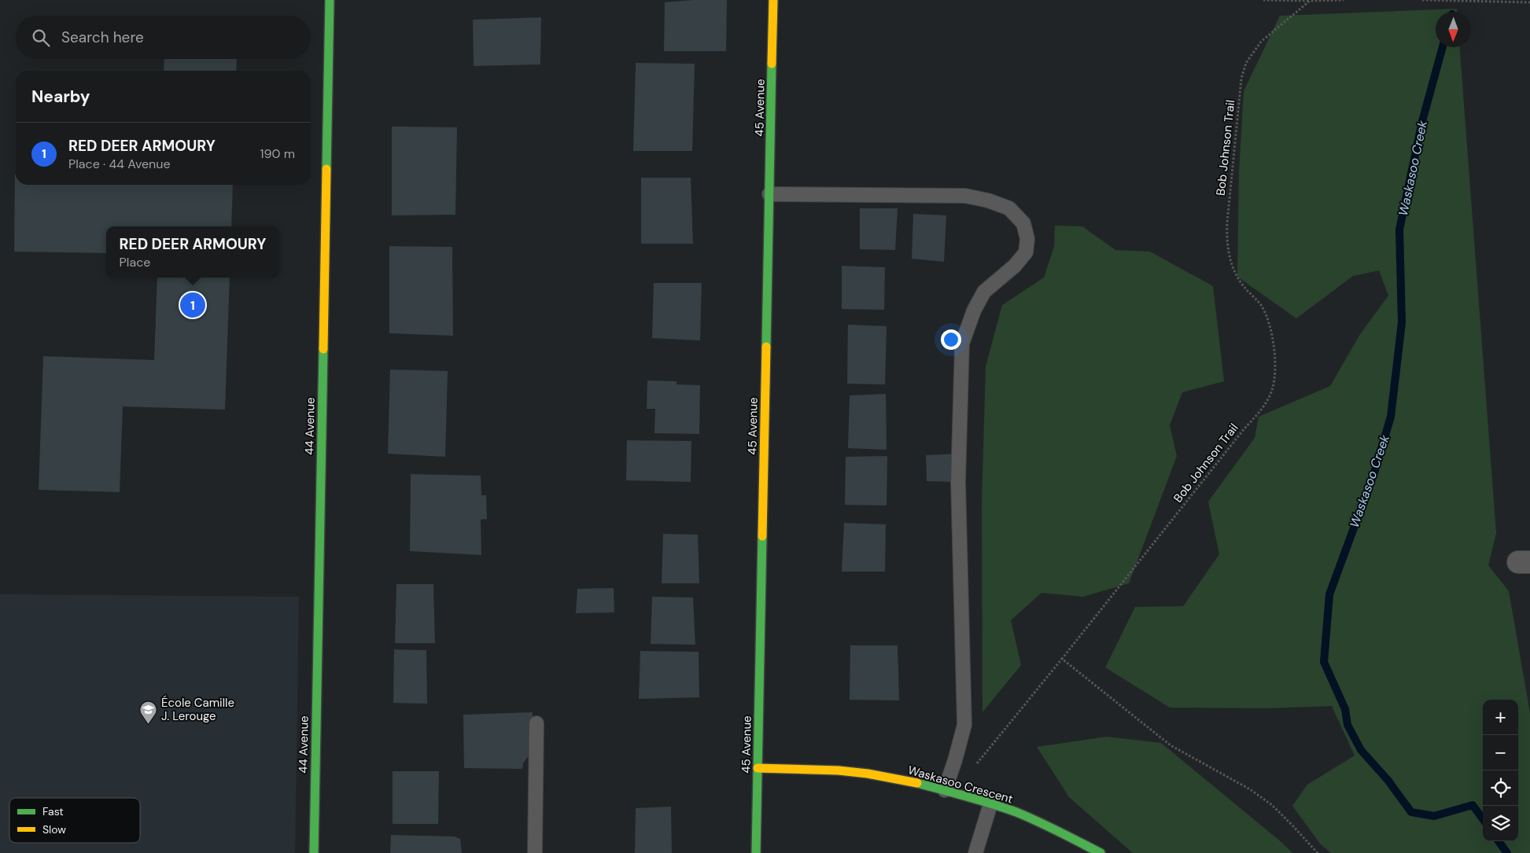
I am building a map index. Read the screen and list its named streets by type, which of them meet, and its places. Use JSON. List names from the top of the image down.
{
  "streets": {
    "street": ["45 Avenue", "44 Avenue", "Waskasoo Crescent"],
    "path": ["Bob Johnson Trail"]
  },
  "crossings": [
    ["45 Avenue", "Waskasoo Crescent"],
    ["Bob Johnson Trail", "Waskasoo Crescent"]
  ],
  "water": ["Waskasoo Creek"],
  "places": {
    "school or university": ["École Camille J. Lerouge"]
  },
  "legend": ["Fast", "Slow"],
  "north": "bottom",
  "page": {
    "search": "Search here",
    "heading": "Nearby",
    "list": [
      {
        "mark": "1",
        "name": "RED DEER ARMOURY",
        "note": "Place · 44 Avenue",
        "value": "190 m"
      }
    ],
    "popup": ["RED DEER ARMOURY", "Place"],
    "pins": "1",
    "map_buttons": ["+", "−"]
  }
}
